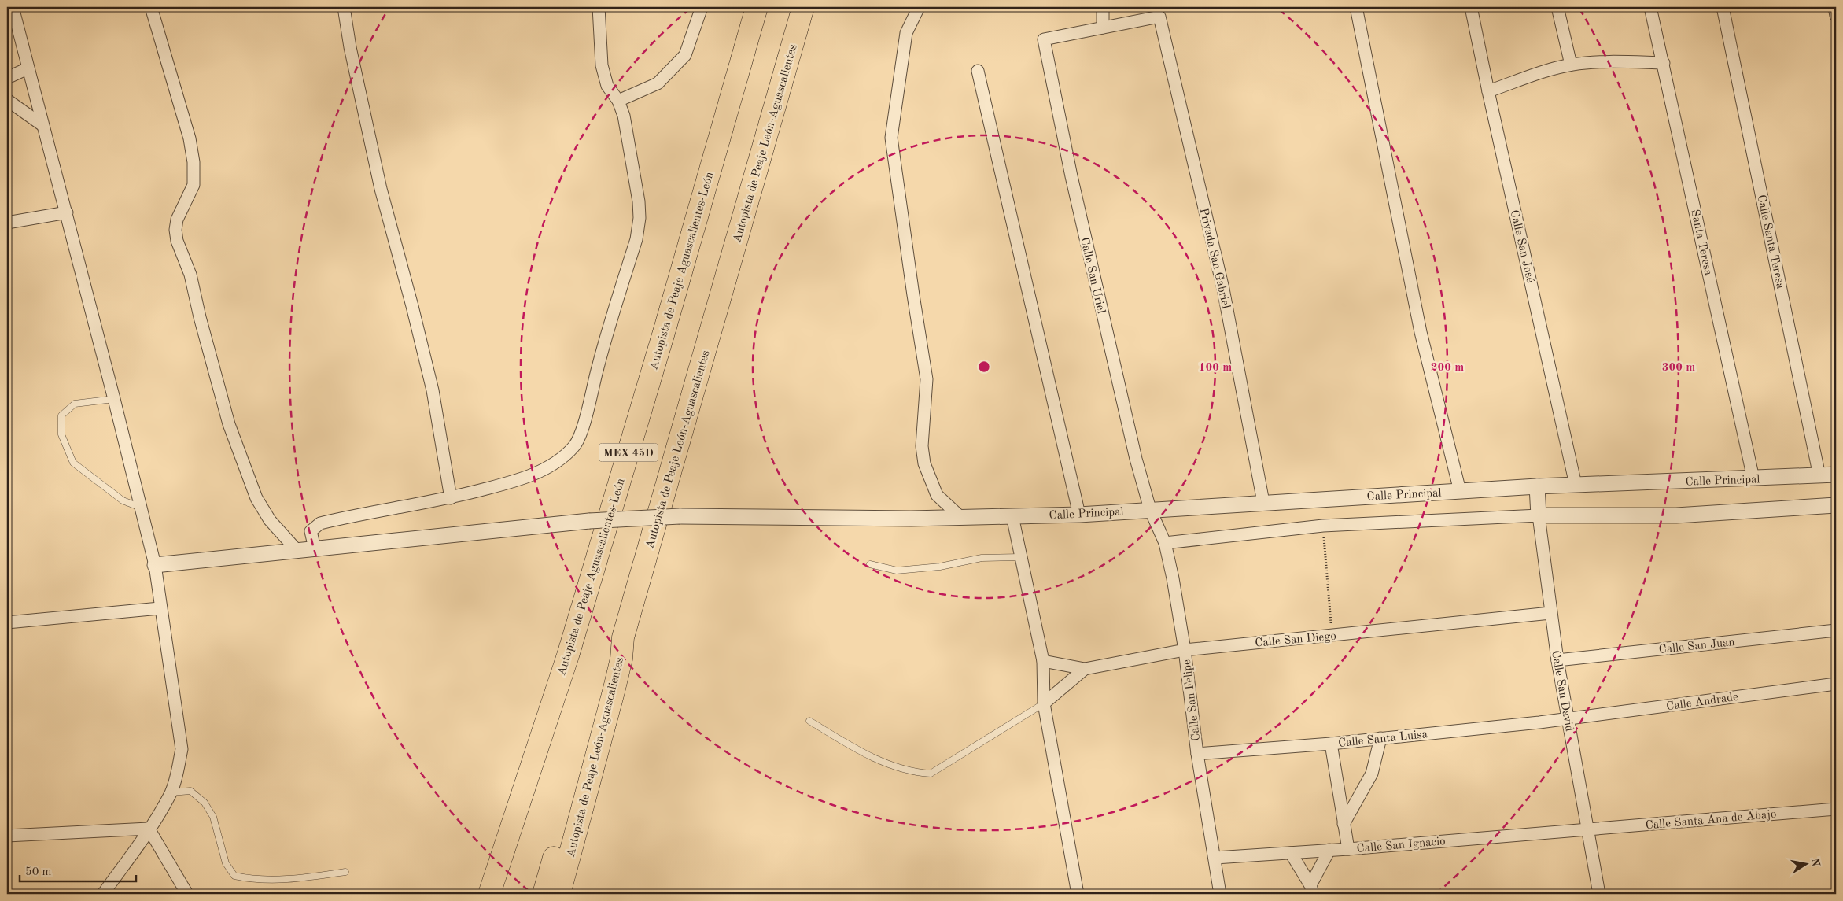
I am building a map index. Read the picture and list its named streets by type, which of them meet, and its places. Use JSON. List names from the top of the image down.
{
  "streets": {
    "highway": ["Autopista de Peaje León-Aguascalientes", "Autopista de Peaje Aguascalientes-León", "MEX 45D"],
    "street": [
      "Calle Santa Teresa",
      "Santa Teresa",
      "Calle San José",
      "Privada San Gabriel",
      "Calle San Uriel",
      "Calle Principal",
      "Calle San Diego",
      "Calle San Juan",
      "Calle San David",
      "Calle San Felipe",
      "Calle Andrade",
      "Calle Santa Luisa",
      "Calle Santa Ana de Abajo",
      "Calle San Ignacio"
    ]
  },
  "crossings": [
    ["Calle Santa Teresa", "Calle Principal"],
    ["Santa Teresa", "Calle Principal"],
    ["Calle San José", "Calle Principal"],
    ["Privada San Gabriel", "Calle San Uriel"],
    ["Privada San Gabriel", "Calle Principal"],
    ["Calle San Uriel", "Calle Principal"],
    ["Calle San Uriel", "Calle San Felipe"],
    ["Calle Principal", "Calle San David"],
    ["Calle Principal", "Calle San Felipe"],
    ["Calle San Diego", "Calle San David"],
    ["Calle San Diego", "Calle San Felipe"],
    ["Calle San Juan", "Calle San David"],
    ["Calle San David", "Calle Andrade"],
    ["Calle San David", "Calle Santa Luisa"],
    ["Calle San David", "Calle Santa Ana de Abajo"],
    ["Calle San David", "Calle San Ignacio"],
    ["Calle San Felipe", "Calle Santa Luisa"],
    ["Calle San Felipe", "Calle San Ignacio"],
    ["Calle Andrade", "Calle Santa Luisa"],
    ["Calle Santa Ana de Abajo", "Calle San Ignacio"]
  ],
  "scale_bar": "50 m",
  "north": "right",
  "rings": ["100 m", "200 m", "300 m"]
}
